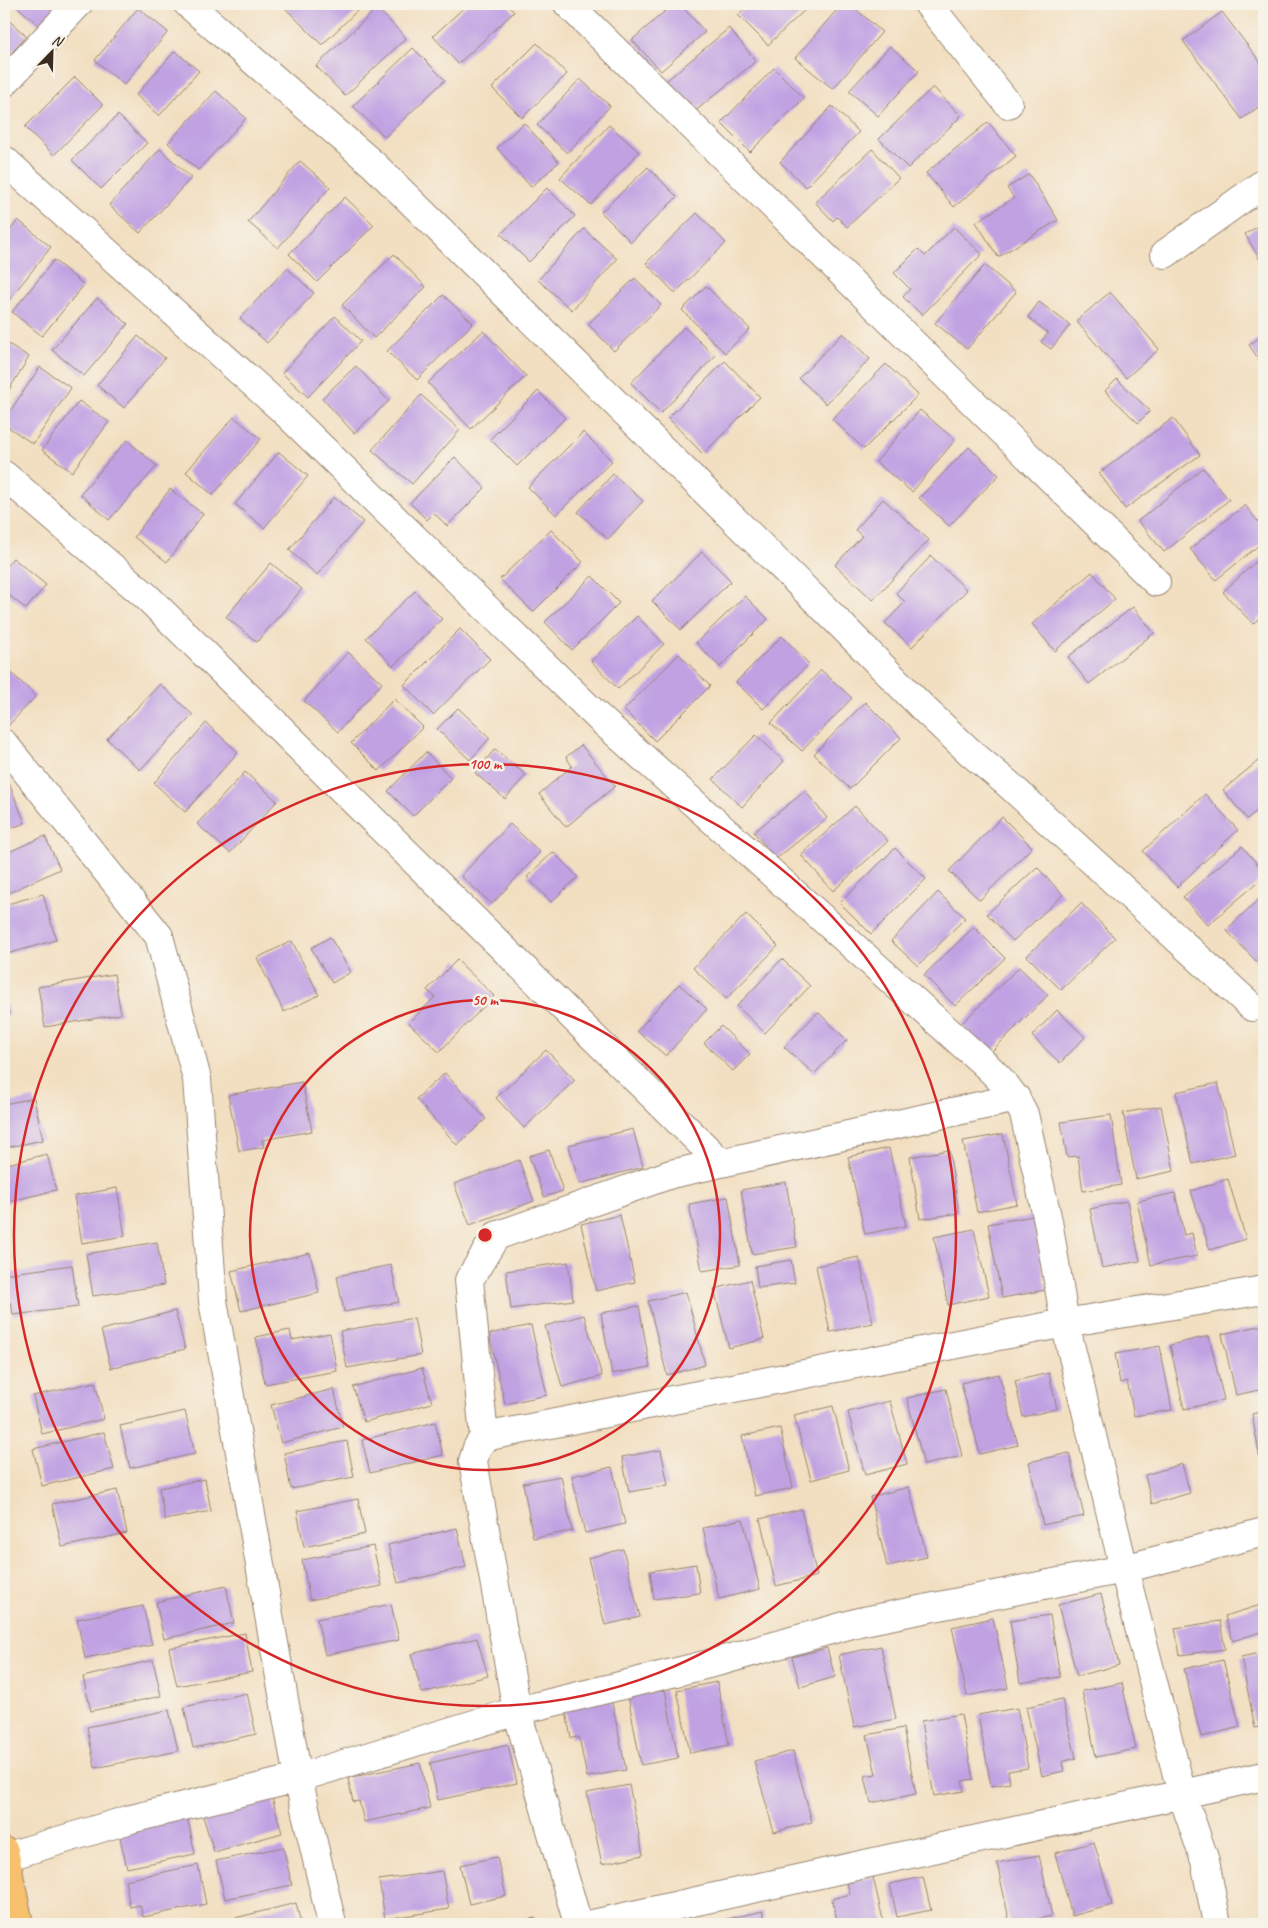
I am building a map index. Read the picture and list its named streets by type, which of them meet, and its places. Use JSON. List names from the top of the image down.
{
  "north": "top right",
  "rings": ["100 m", "50 m"]
}
